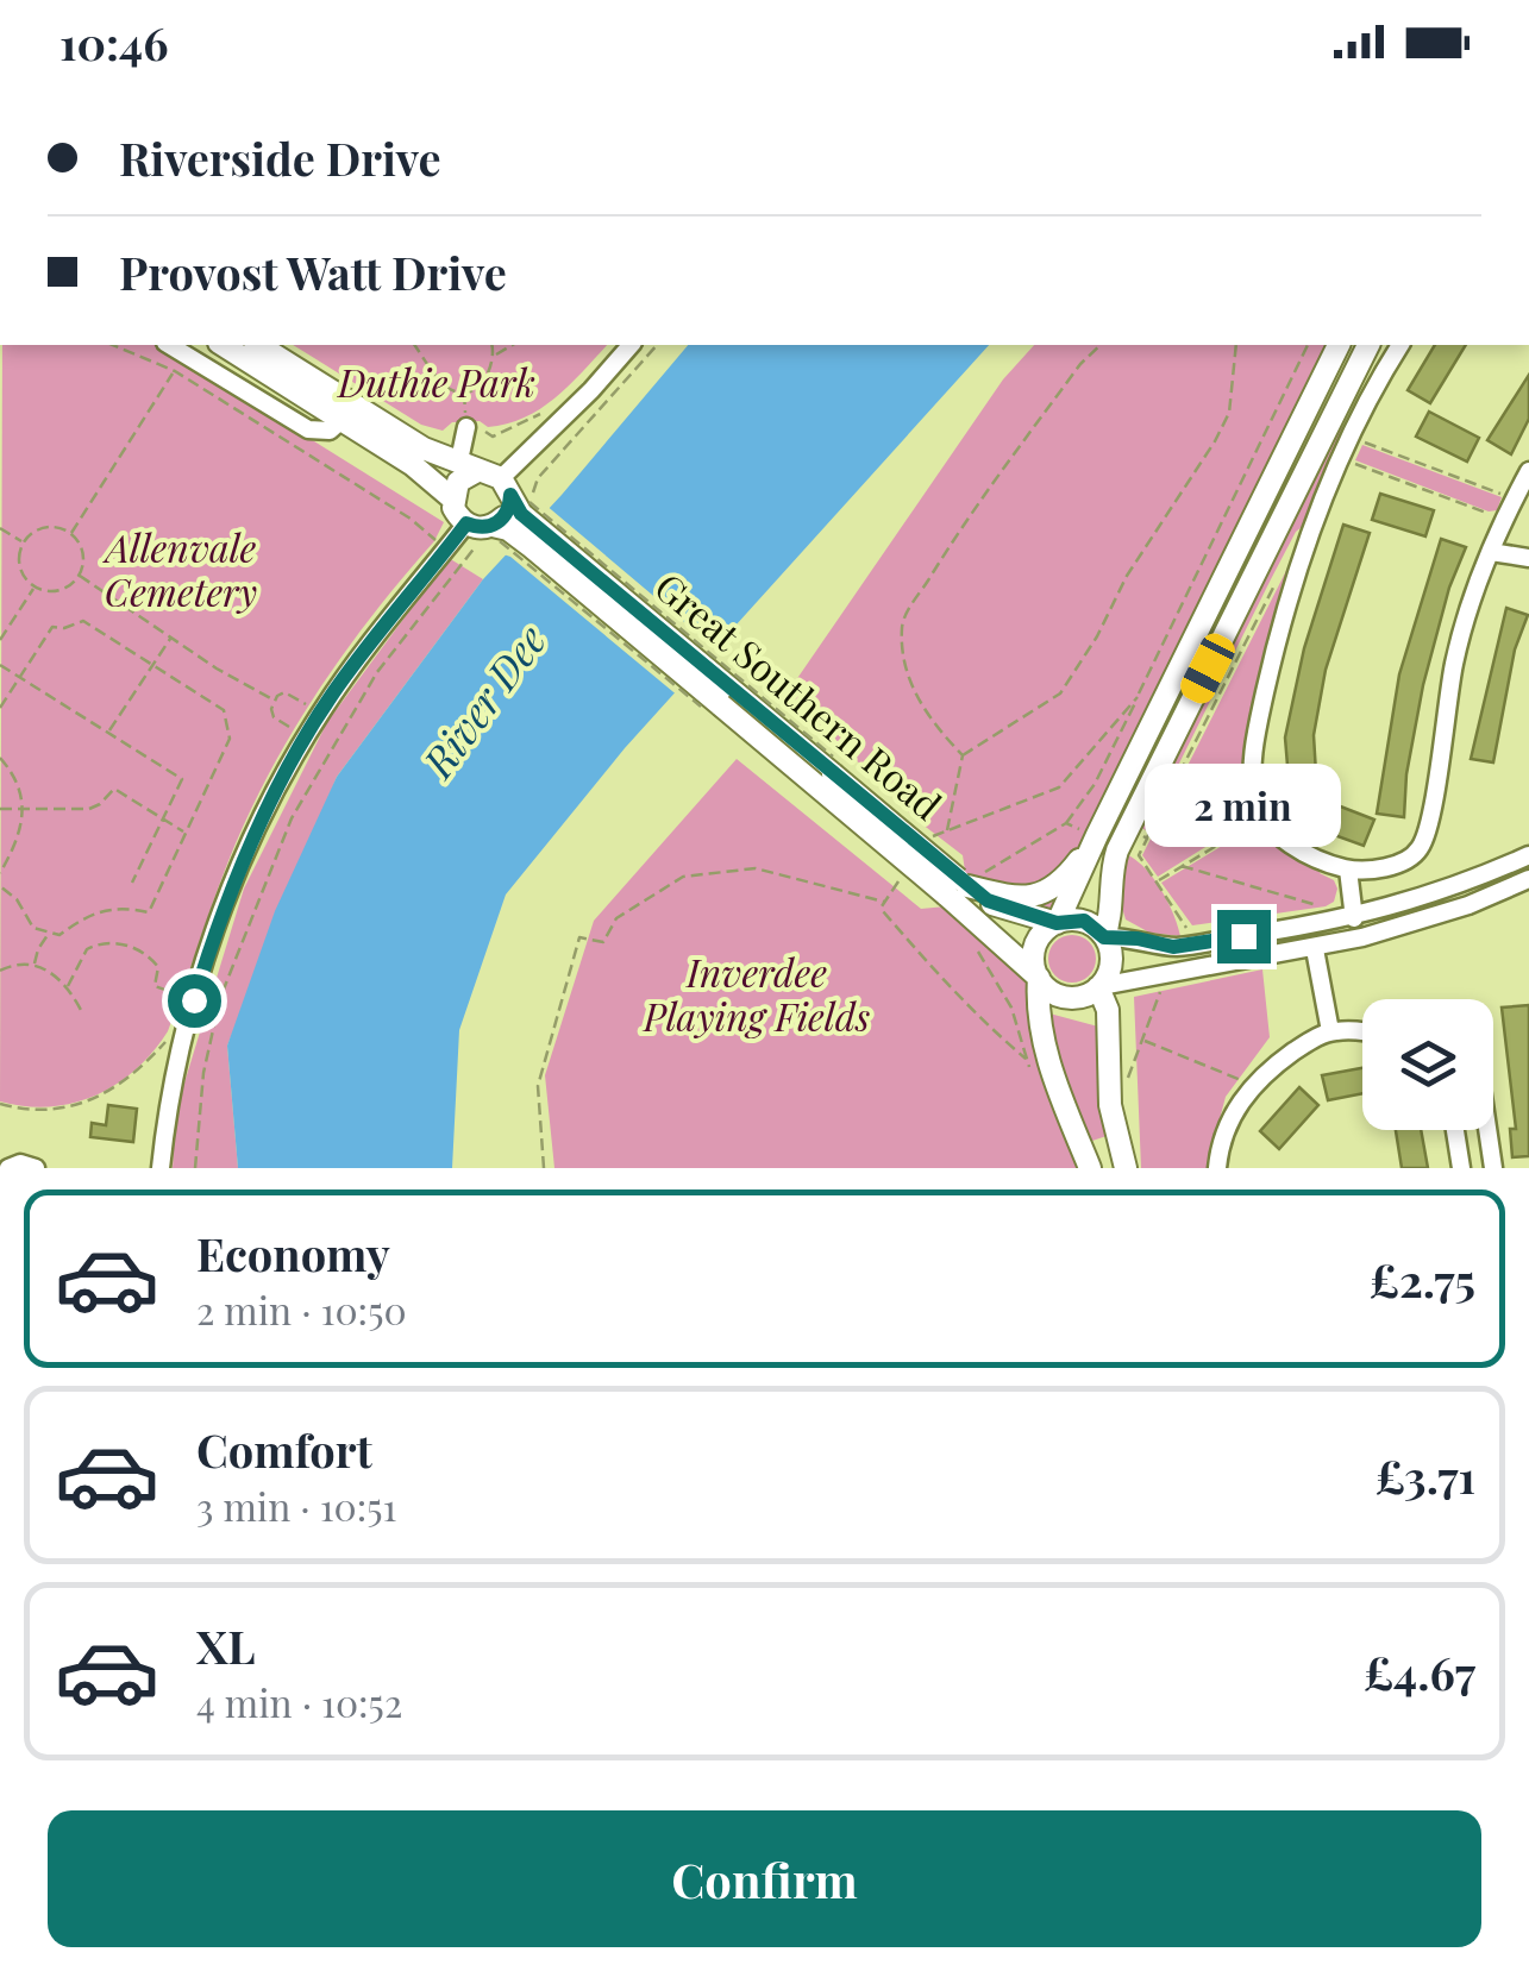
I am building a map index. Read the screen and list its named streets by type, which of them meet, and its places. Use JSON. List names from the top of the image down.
{
  "streets": {
    "main road": ["Great Southern Road"]
  },
  "water": ["River Dee"],
  "parks": ["Duthie Park", "Allenvale Cemetery", "Inverdee Playing Fields"],
  "page": {
    "status": "10:46",
    "banner": ["Riverside Drive", "Provost Watt Drive"],
    "bubble": "2 min",
    "list": [
      {
        "name": "Economy",
        "note": "2 min · 10:50",
        "value": "£2.75"
      },
      {
        "name": "Comfort",
        "note": "3 min · 10:51",
        "value": "£3.71"
      },
      {
        "name": "XL",
        "note": "4 min · 10:52",
        "value": "£4.67"
      }
    ],
    "buttons": "Confirm"
  }
}
